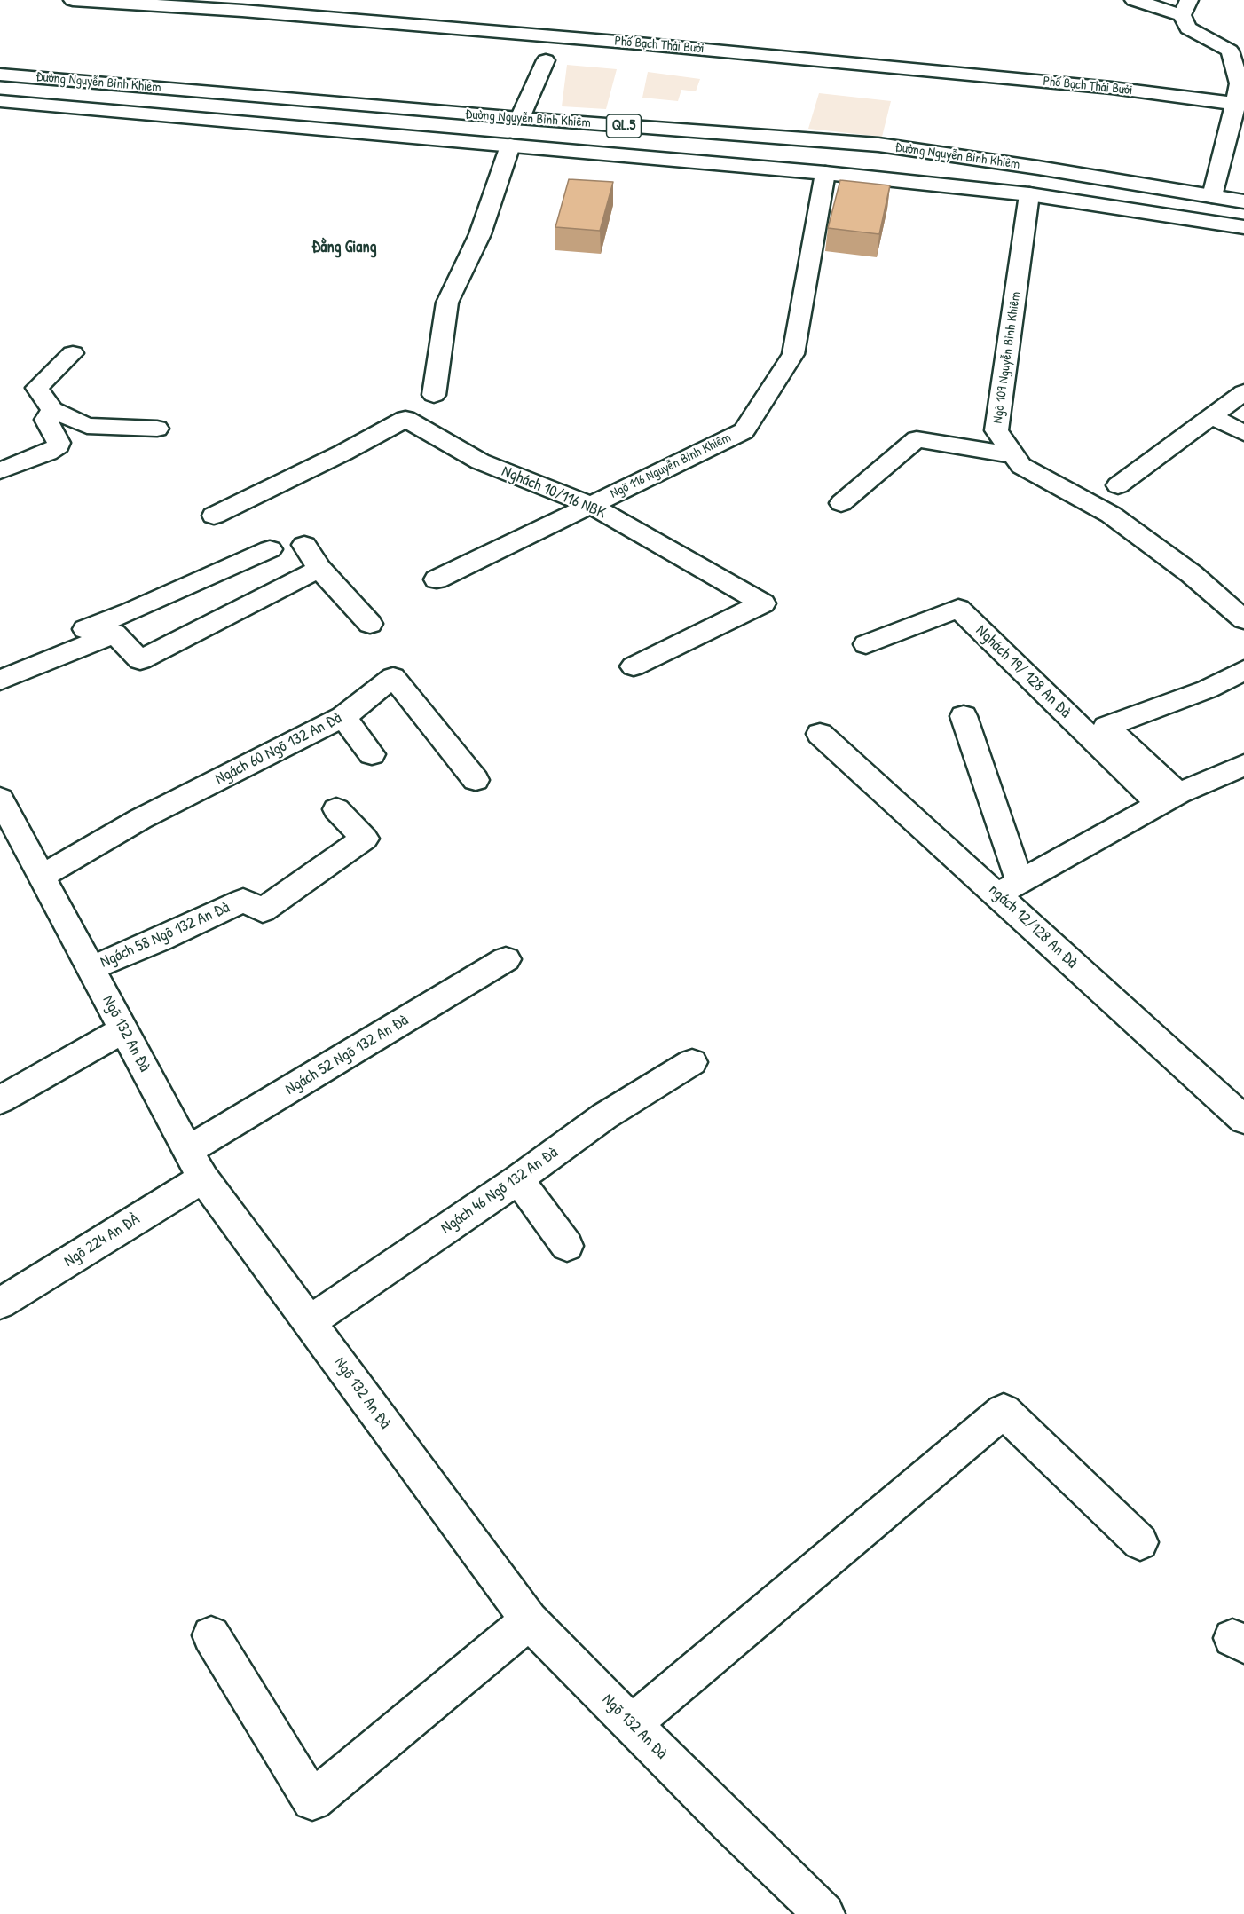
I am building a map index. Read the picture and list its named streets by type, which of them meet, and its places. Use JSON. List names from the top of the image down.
{
  "streets": {
    "main road": [
      "Phố Bạch Thái Bưởi",
      "Đường Nguyễn Bỉnh Khiêm",
      "QL.5",
      "Ngõ 109 Nguyễn Bỉnh Khiêm",
      "Ngõ 116 Nguyễn Bỉnh Khiêm",
      "Nghách 10/116 NBK",
      "Nghách 19/ 128 An Đà",
      "Ngách 60 Ngõ 132 An Đà",
      "ngách 12/128 An Đà",
      "Ngách 58 Ngõ 132 An Đà",
      "Ngõ 132 An Đà",
      "Ngách 52 Ngõ 132 An Đà",
      "Ngách 46 Ngõ 132 An Đà",
      "Ngõ 224 An ĐÀ"
    ]
  },
  "crossings": [
    ["Đường Nguyễn Bỉnh Khiêm", "Ngõ 109 Nguyễn Bỉnh Khiêm"],
    ["Đường Nguyễn Bỉnh Khiêm", "Ngõ 116 Nguyễn Bỉnh Khiêm"],
    ["Ngõ 116 Nguyễn Bỉnh Khiêm", "Nghách 10/116 NBK"],
    ["Ngách 60 Ngõ 132 An Đà", "Ngõ 132 An Đà"],
    ["Ngách 58 Ngõ 132 An Đà", "Ngõ 132 An Đà"],
    ["Ngõ 132 An Đà", "Ngách 52 Ngõ 132 An Đà"],
    ["Ngõ 132 An Đà", "Ngách 46 Ngõ 132 An Đà"],
    ["Ngõ 132 An Đà", "Ngõ 224 An ĐÀ"],
    ["Ngách 52 Ngõ 132 An Đà", "Ngõ 224 An ĐÀ"]
  ],
  "districts": ["Đằng Giang"]
}
